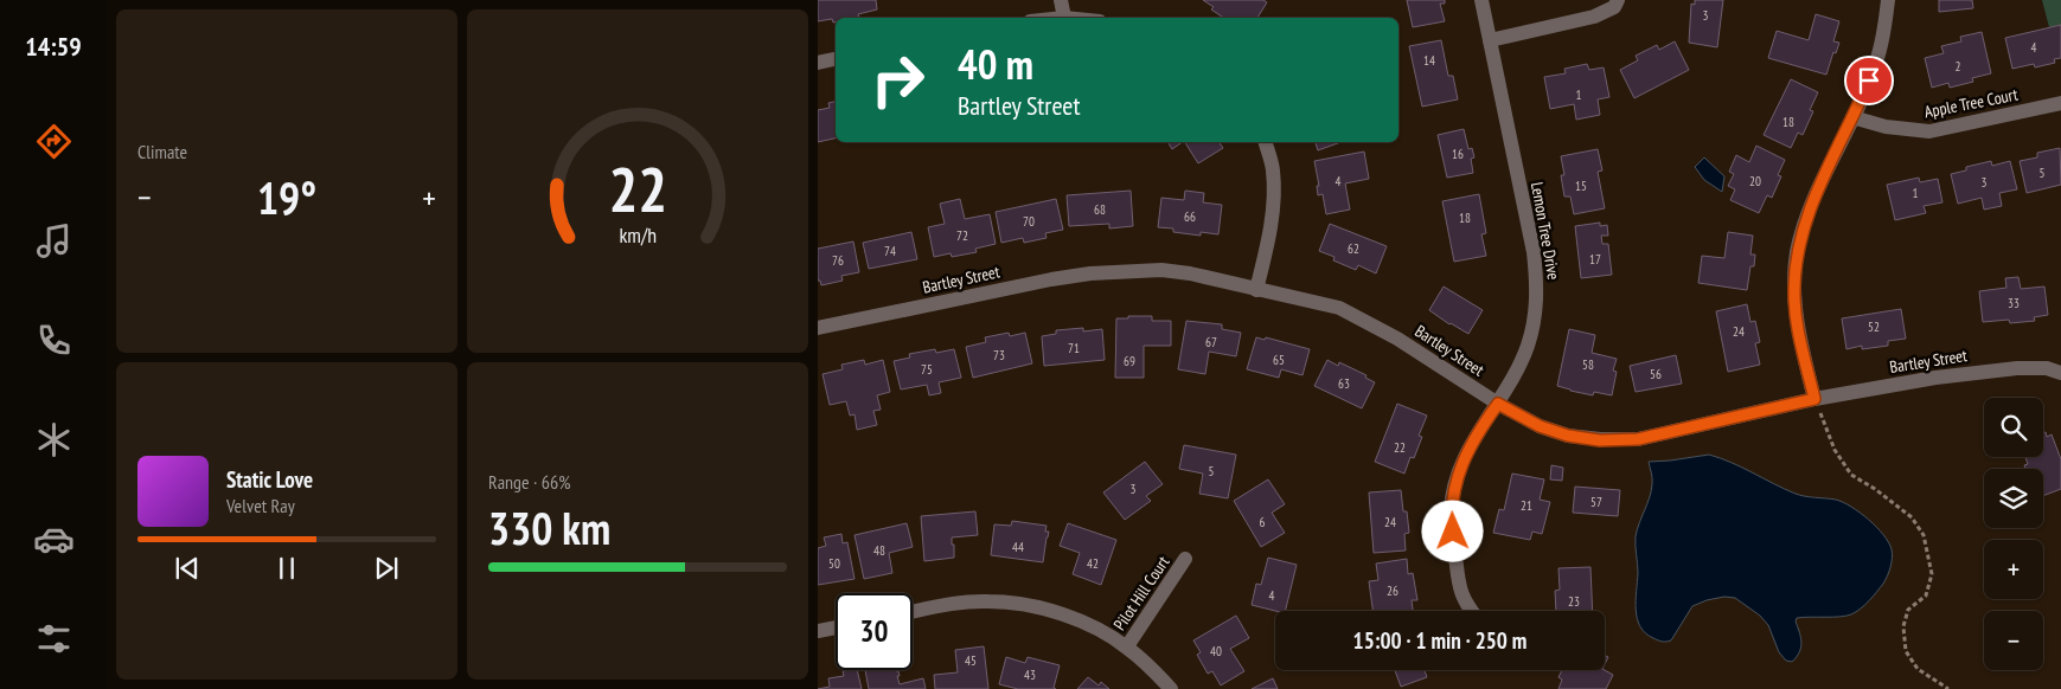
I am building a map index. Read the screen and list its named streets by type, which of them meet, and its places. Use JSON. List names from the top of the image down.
{
  "streets": {
    "street": [
      "Apple Tree Court",
      "Lemon Tree Drive",
      "Bartley Street",
      "Pilot Hill Court"
    ]
  },
  "crossings": [
    ["Lemon Tree Drive", "Bartley Street"]
  ],
  "house_numbers": [
    "3",
    "4",
    "14",
    "2",
    "1",
    "18",
    "16",
    "5",
    "4",
    "20",
    "3",
    "15",
    "1",
    "68",
    "66",
    "18",
    "70",
    "72",
    "62",
    "74",
    "17",
    "76",
    "33",
    "52",
    "24",
    "67",
    "71",
    "73",
    "65",
    "69",
    "58",
    "75",
    "56",
    "63",
    "22",
    "5",
    "3",
    "57",
    "21",
    "6",
    "24",
    "44",
    "48",
    "50",
    "42",
    "26",
    "4",
    "23",
    "40",
    "45",
    "43"
  ],
  "page": {
    "tabs": "14:59",
    "tile": [
      "Climate",
      ["Range · 66%", "330 km"]
    ],
    "turn": ["40 m", "Bartley Street"],
    "heat": ["−", "19°", "+"],
    "map_buttons": ["+", "−"],
    "song": ["Static Love", "Velvet Ray"],
    "limit": "30",
    "trip": "15:00 · 1 min · 250 m",
    "gauge": ["22", "km/h"]
  }
}
